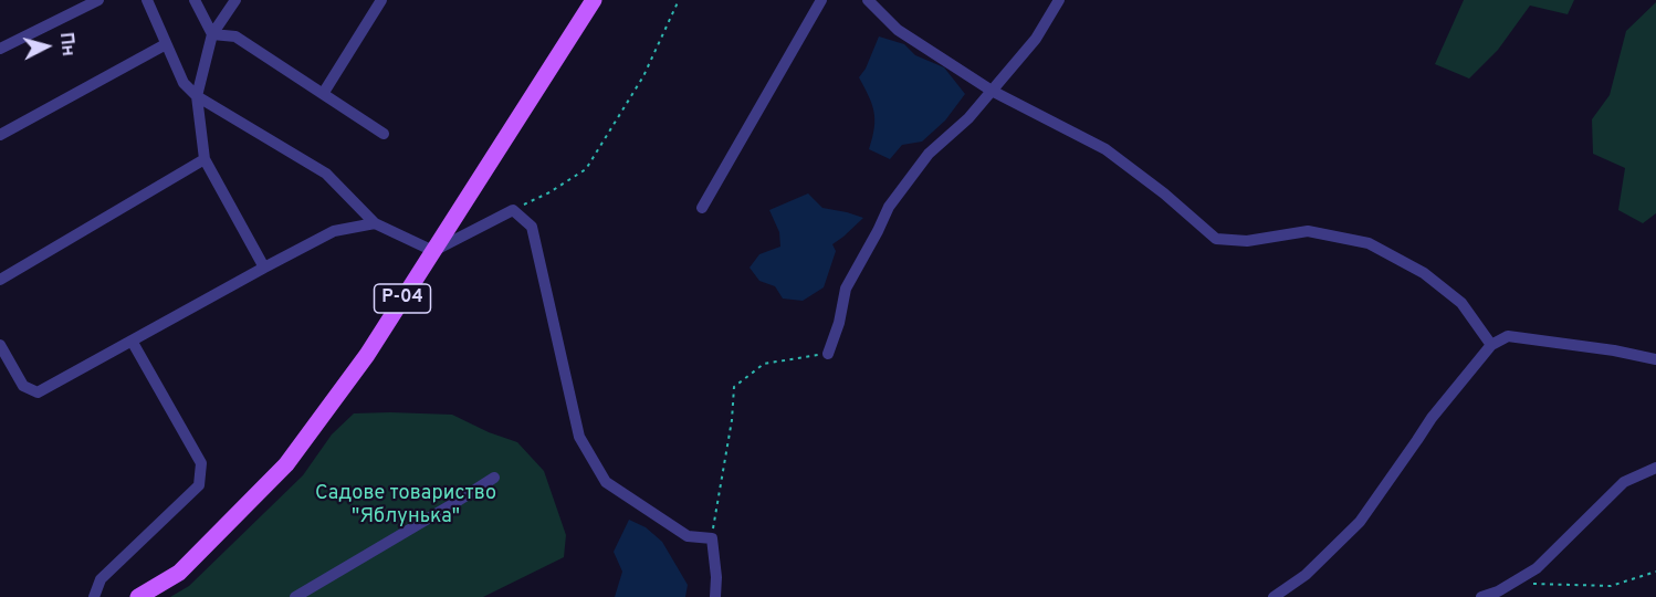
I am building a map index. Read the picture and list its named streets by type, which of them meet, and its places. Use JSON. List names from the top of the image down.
{
  "streets": {
    "main road": ["Р-04"]
  },
  "parks": ["Садове товариство \"Яблунька\""],
  "north": "right"
}
